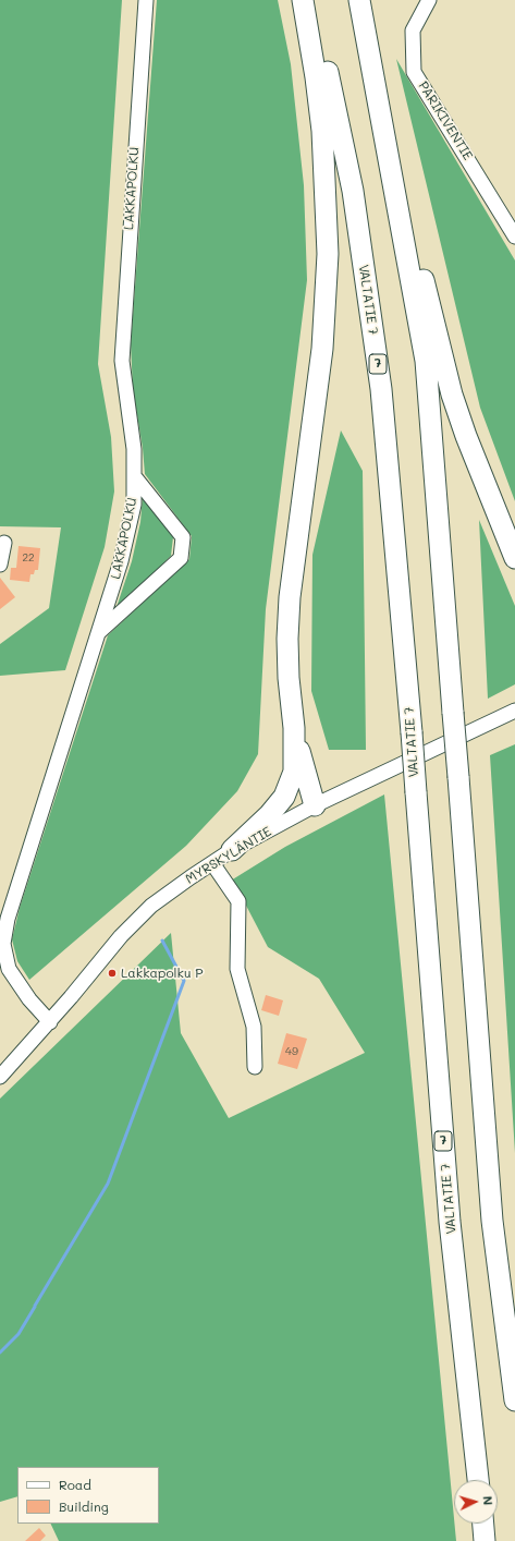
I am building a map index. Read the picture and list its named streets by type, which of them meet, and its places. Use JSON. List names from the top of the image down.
{
  "streets": {
    "highway": ["VALTATIE 7", "7"],
    "street": ["PARIKIVENTIE", "LAKKAPOLKU", "MYRSKYLÄNTIE"]
  },
  "crossings": [
    ["LAKKAPOLKU", "MYRSKYLÄNTIE"]
  ],
  "places": ["Lakkapolku P"],
  "house_numbers": ["22", "49"],
  "legend": ["Road", "Building"],
  "north": "right"
}
